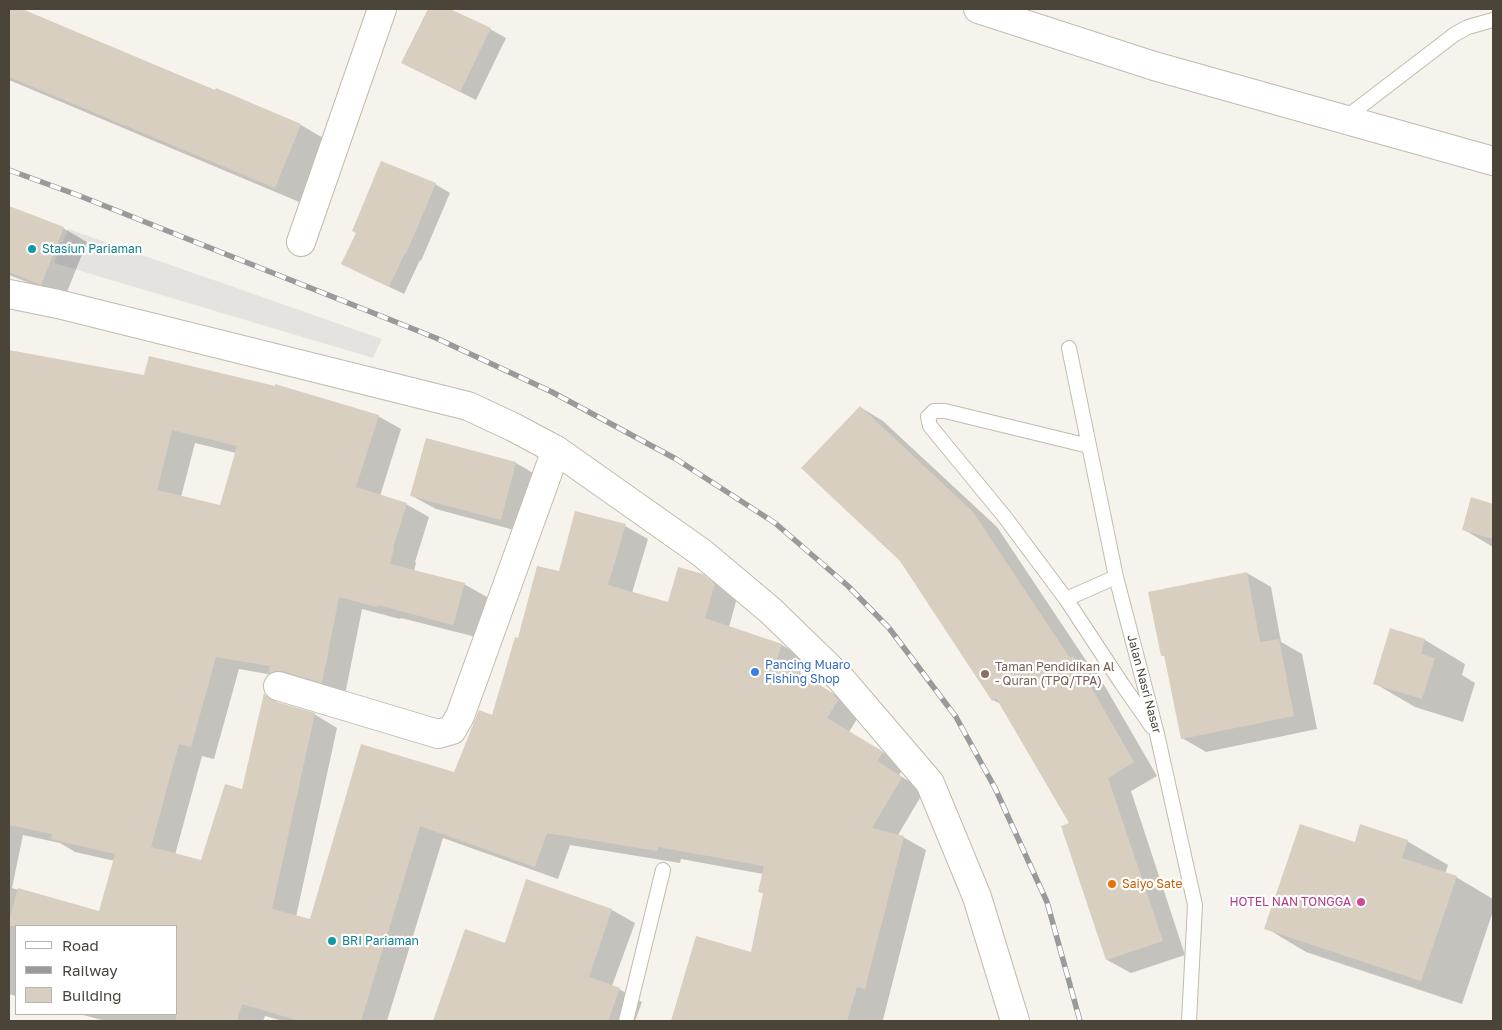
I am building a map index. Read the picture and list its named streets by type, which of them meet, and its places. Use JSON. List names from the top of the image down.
{
  "streets": {
    "lane": ["Jalan Nasri Nasar"]
  },
  "places": [
    "Stasiun Pariaman",
    "Pancing Muaro Fishing Shop",
    "Taman Pendidikan Al - Quran (TPQ/TPA)",
    "Saiyo Sate",
    "HOTEL NAN TONGGA",
    "BRI Pariaman"
  ],
  "legend": ["Road", "Railway", "Building"]
}
